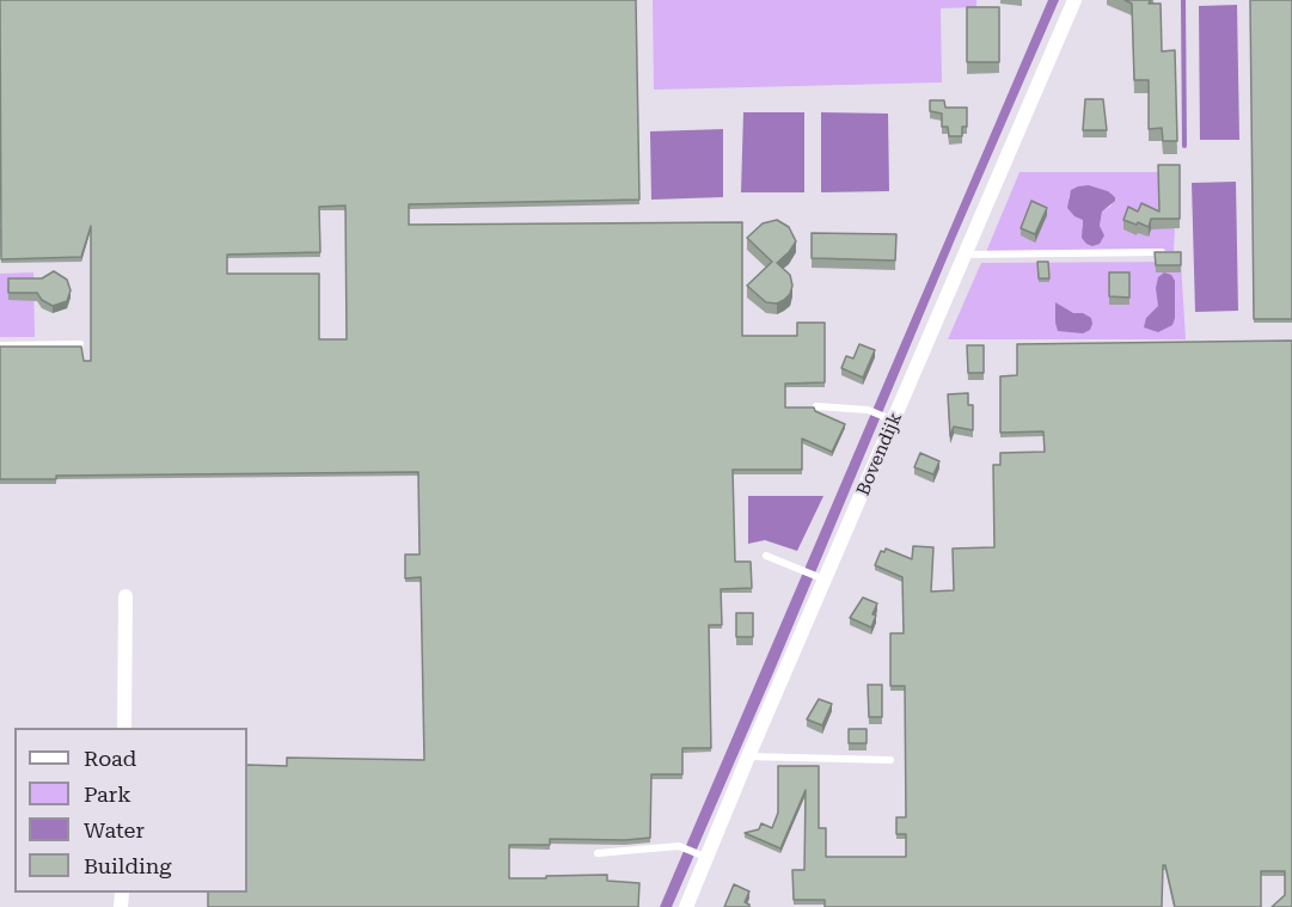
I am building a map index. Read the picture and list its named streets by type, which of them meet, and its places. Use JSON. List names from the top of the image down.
{
  "streets": {
    "street": ["Bovendijk"]
  },
  "legend": [
    "Road",
    "Park",
    "Water",
    "Building"
  ]
}
